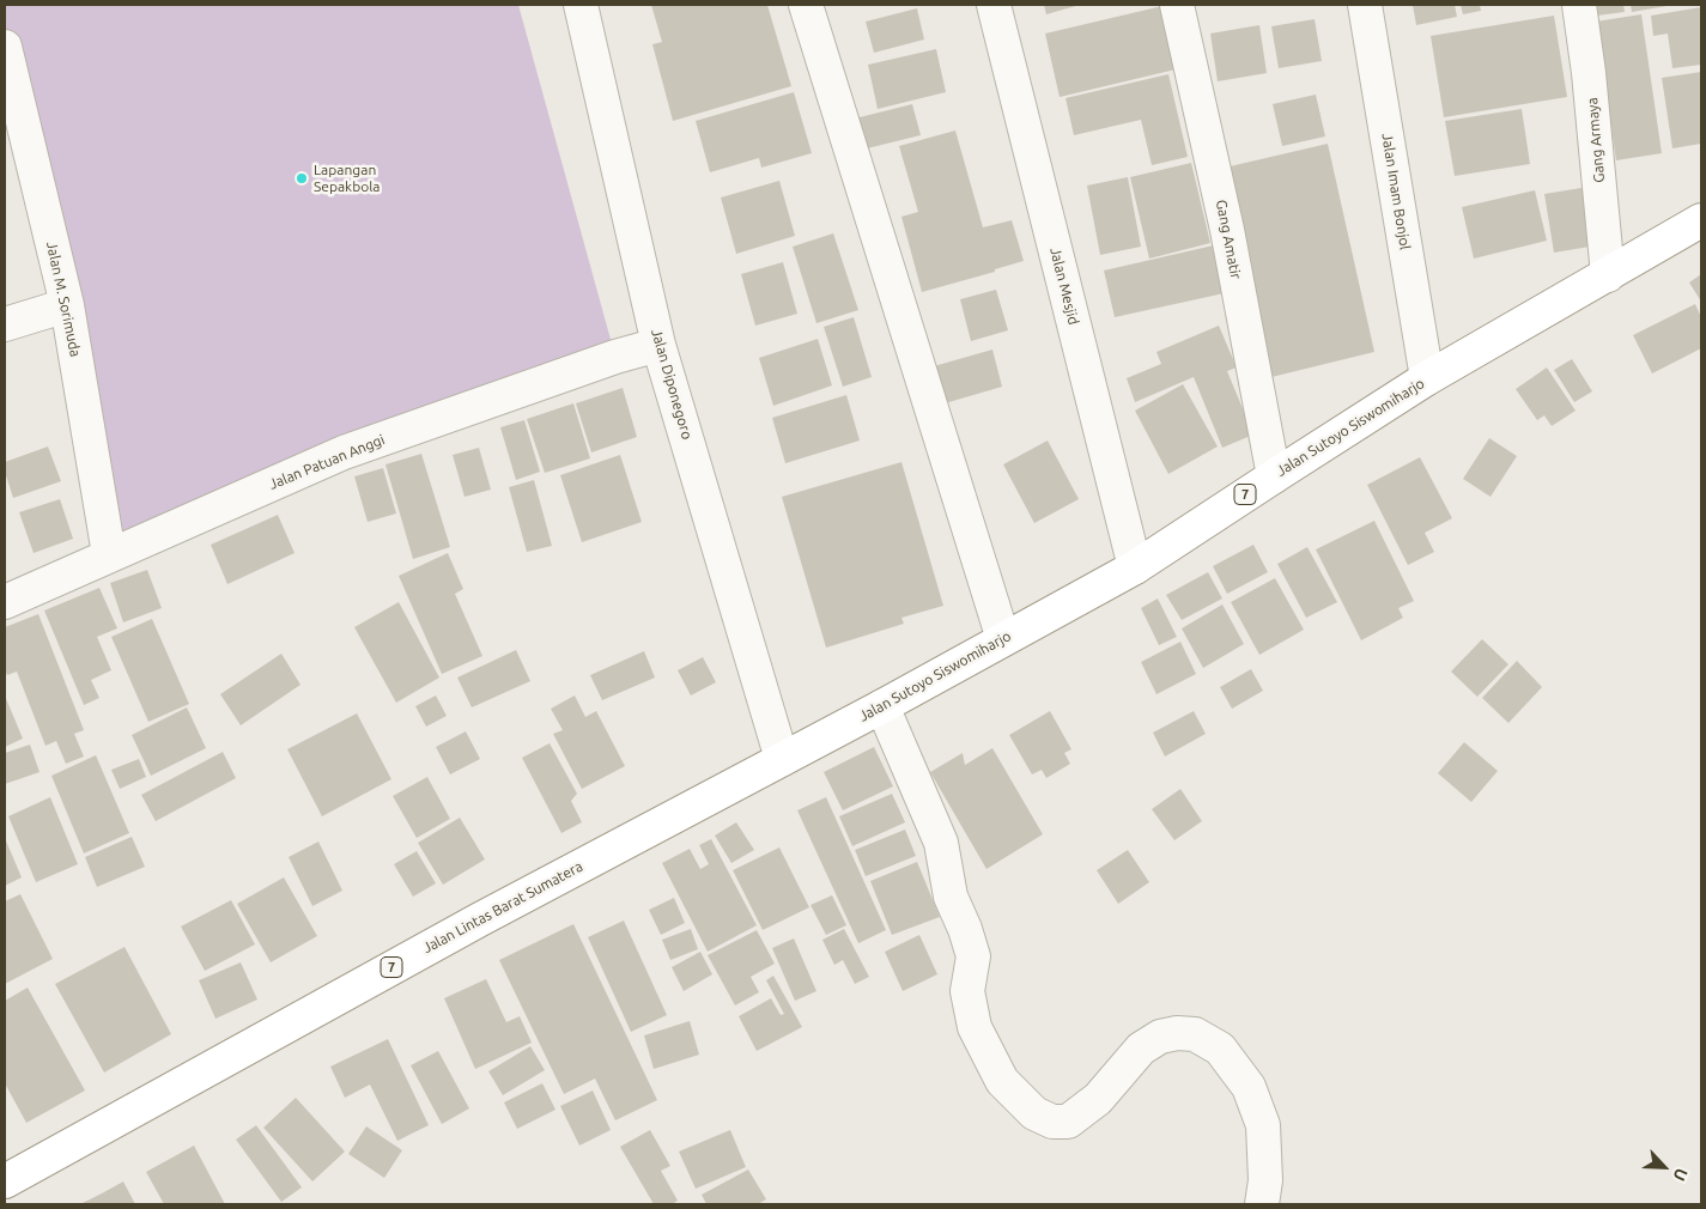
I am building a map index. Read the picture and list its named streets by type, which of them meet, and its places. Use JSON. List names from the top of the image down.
{
  "streets": {
    "highway": ["Jalan Sutoyo Siswomiharjo", "7", "Jalan Lintas Barat Sumatera"],
    "street": [
      "Gang Armaya",
      "Jalan Imam Bonjol",
      "Gang Amatir",
      "Jalan Mesjid",
      "Jalan M. Sorimuda",
      "Jalan Diponegoro",
      "Jalan Patuan Anggi"
    ]
  },
  "crossings": [
    ["Gang Armaya", "Jalan Sutoyo Siswomiharjo"],
    ["Jalan Imam Bonjol", "Jalan Sutoyo Siswomiharjo"],
    ["Gang Amatir", "Jalan Sutoyo Siswomiharjo"],
    ["Jalan Mesjid", "Jalan Sutoyo Siswomiharjo"],
    ["Jalan M. Sorimuda", "Jalan Patuan Anggi"],
    ["Jalan Diponegoro", "Jalan Sutoyo Siswomiharjo"],
    ["Jalan Diponegoro", "Jalan Patuan Anggi"],
    ["Jalan Diponegoro", "Jalan Lintas Barat Sumatera"],
    ["Jalan Sutoyo Siswomiharjo", "Jalan Lintas Barat Sumatera"]
  ],
  "places": ["Lapangan Sepakbola"],
  "north": "bottom right"
}
